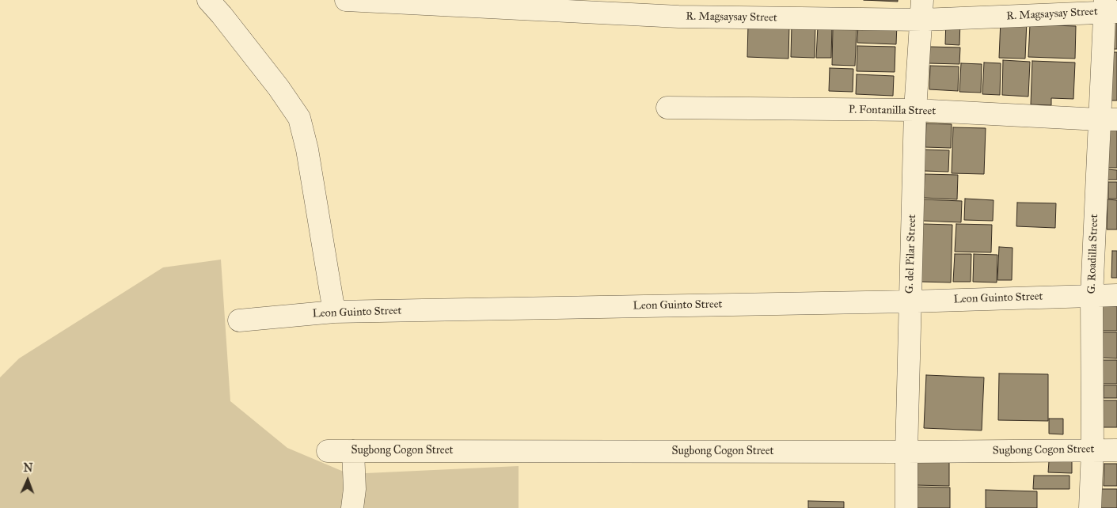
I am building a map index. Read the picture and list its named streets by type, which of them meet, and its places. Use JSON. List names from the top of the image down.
{
  "streets": {
    "street": [
      "R. Magsaysay Street",
      "P. Fontanilla Street",
      "G. del Pilar Street",
      "G. Roadilla Street",
      "Leon Guinto Street",
      "Sugbong Cogon Street"
    ]
  },
  "crossings": [
    ["R. Magsaysay Street", "G. del Pilar Street"],
    ["R. Magsaysay Street", "G. Roadilla Street"],
    ["P. Fontanilla Street", "G. del Pilar Street"],
    ["P. Fontanilla Street", "G. Roadilla Street"],
    ["G. del Pilar Street", "Leon Guinto Street"],
    ["G. del Pilar Street", "Sugbong Cogon Street"],
    ["G. Roadilla Street", "Leon Guinto Street"],
    ["G. Roadilla Street", "Sugbong Cogon Street"]
  ],
  "north": "top"
}
